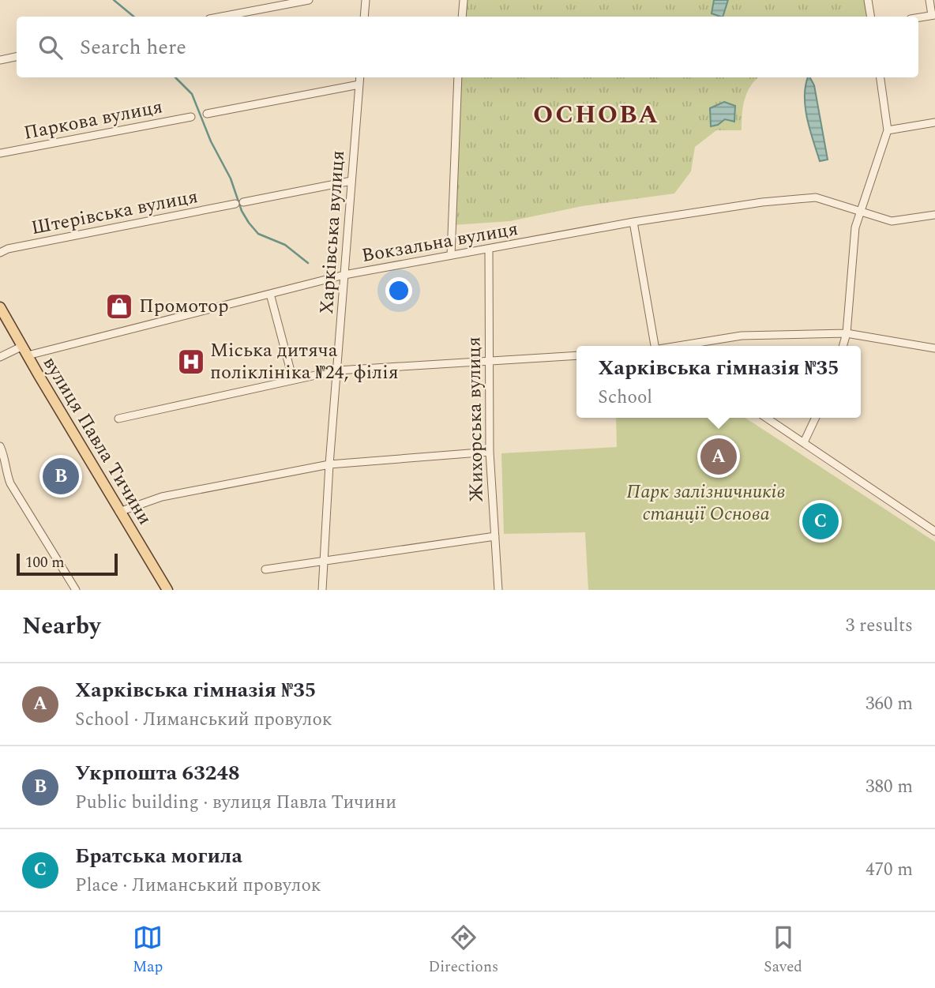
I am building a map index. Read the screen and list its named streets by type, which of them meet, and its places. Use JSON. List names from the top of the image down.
{
  "streets": {
    "main road": ["вулиця Павла Тичини"],
    "street": [
      "Паркова вулиця",
      "Штерівська вулиця",
      "Харківська вулиця",
      "Вокзальна вулиця",
      "Жихорська вулиця"
    ]
  },
  "crossings": [
    ["Штерівська вулиця", "Харківська вулиця"],
    ["Харківська вулиця", "Вокзальна вулиця"],
    ["Вокзальна вулиця", "Жихорська вулиця"],
    ["Вокзальна вулиця", "вулиця Павла Тичини"]
  ],
  "districts": ["ОСНОВА"],
  "parks": ["Парк залізничників станції Основа"],
  "places": {
    "shop": ["Промотор"],
    "hospital": ["Міська дитяча поліклініка №24, філія"]
  },
  "scale_bar": "100 m",
  "page": {
    "search": "Search here",
    "popup": ["Харківська гімназія №35", "School"],
    "pins": ["A", "B", "C"],
    "scale": "100 m",
    "heading": ["Nearby", "3 results"],
    "list": [
      {
        "mark": "A",
        "name": "Харківська гімназія №35",
        "note": "School · Лиманський провулок",
        "value": "360 m"
      },
      {
        "mark": "B",
        "name": "Укрпошта 63248",
        "note": "Public building · вулиця Павла Тичини",
        "value": "380 m"
      },
      {
        "mark": "C",
        "name": "Братська могила",
        "note": "Place · Лиманський провулок",
        "value": "470 m"
      }
    ],
    "nav": ["Map", "Directions", "Saved"]
  }
}
